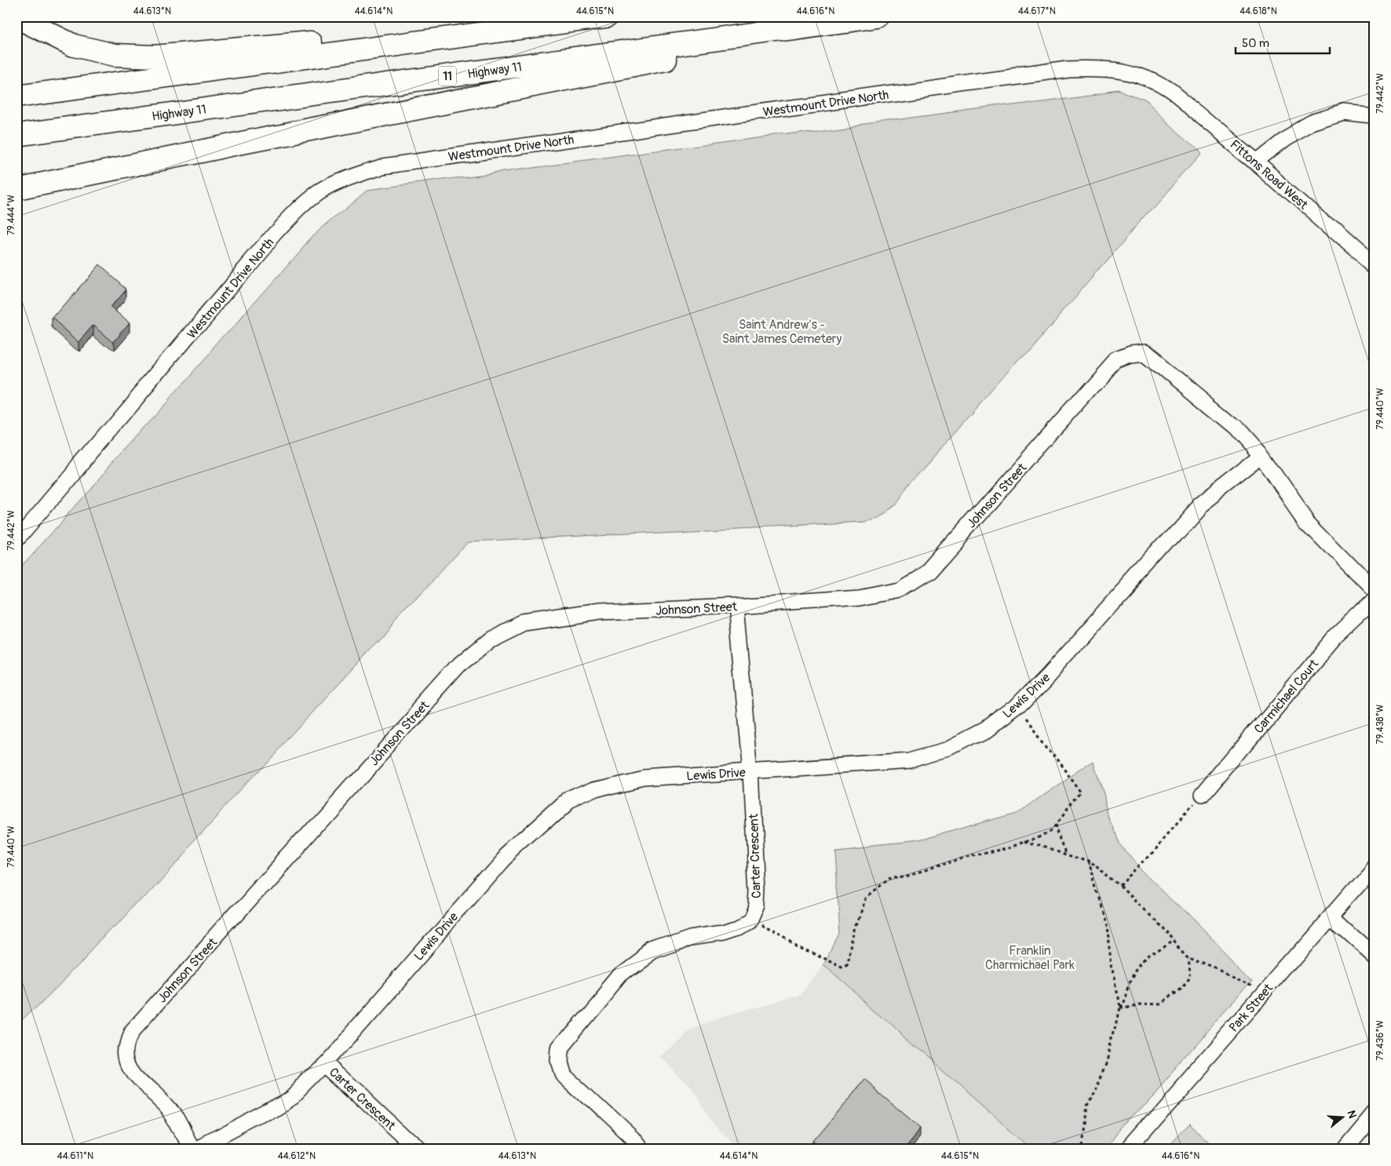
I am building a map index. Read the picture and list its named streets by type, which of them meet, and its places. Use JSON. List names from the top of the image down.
{
  "streets": {
    "highway": ["Highway 11", "11"],
    "street": [
      "Westmount Drive North",
      "Fittons Road West",
      "Johnson Street",
      "Lewis Drive",
      "Carmichael Court",
      "Carter Crescent",
      "Park Street"
    ]
  },
  "crossings": [
    ["Westmount Drive North", "Fittons Road West"],
    ["Johnson Street", "Lewis Drive"],
    ["Johnson Street", "Carter Crescent"],
    ["Lewis Drive", "Carter Crescent"]
  ],
  "parks": ["Saint Andrew's - Saint James Cemetery", "Franklin Charmichael Park"],
  "scale_bar": "50 m",
  "north": "right",
  "coordinates": [
    "44.613°N",
    "44.614°N",
    "44.615°N",
    "44.616°N",
    "44.617°N",
    "44.618°N",
    "79.442°W",
    "79.444°W",
    "79.440°W",
    "79.438°W",
    "79.436°W",
    "44.611°N",
    "44.612°N"
  ]
}
